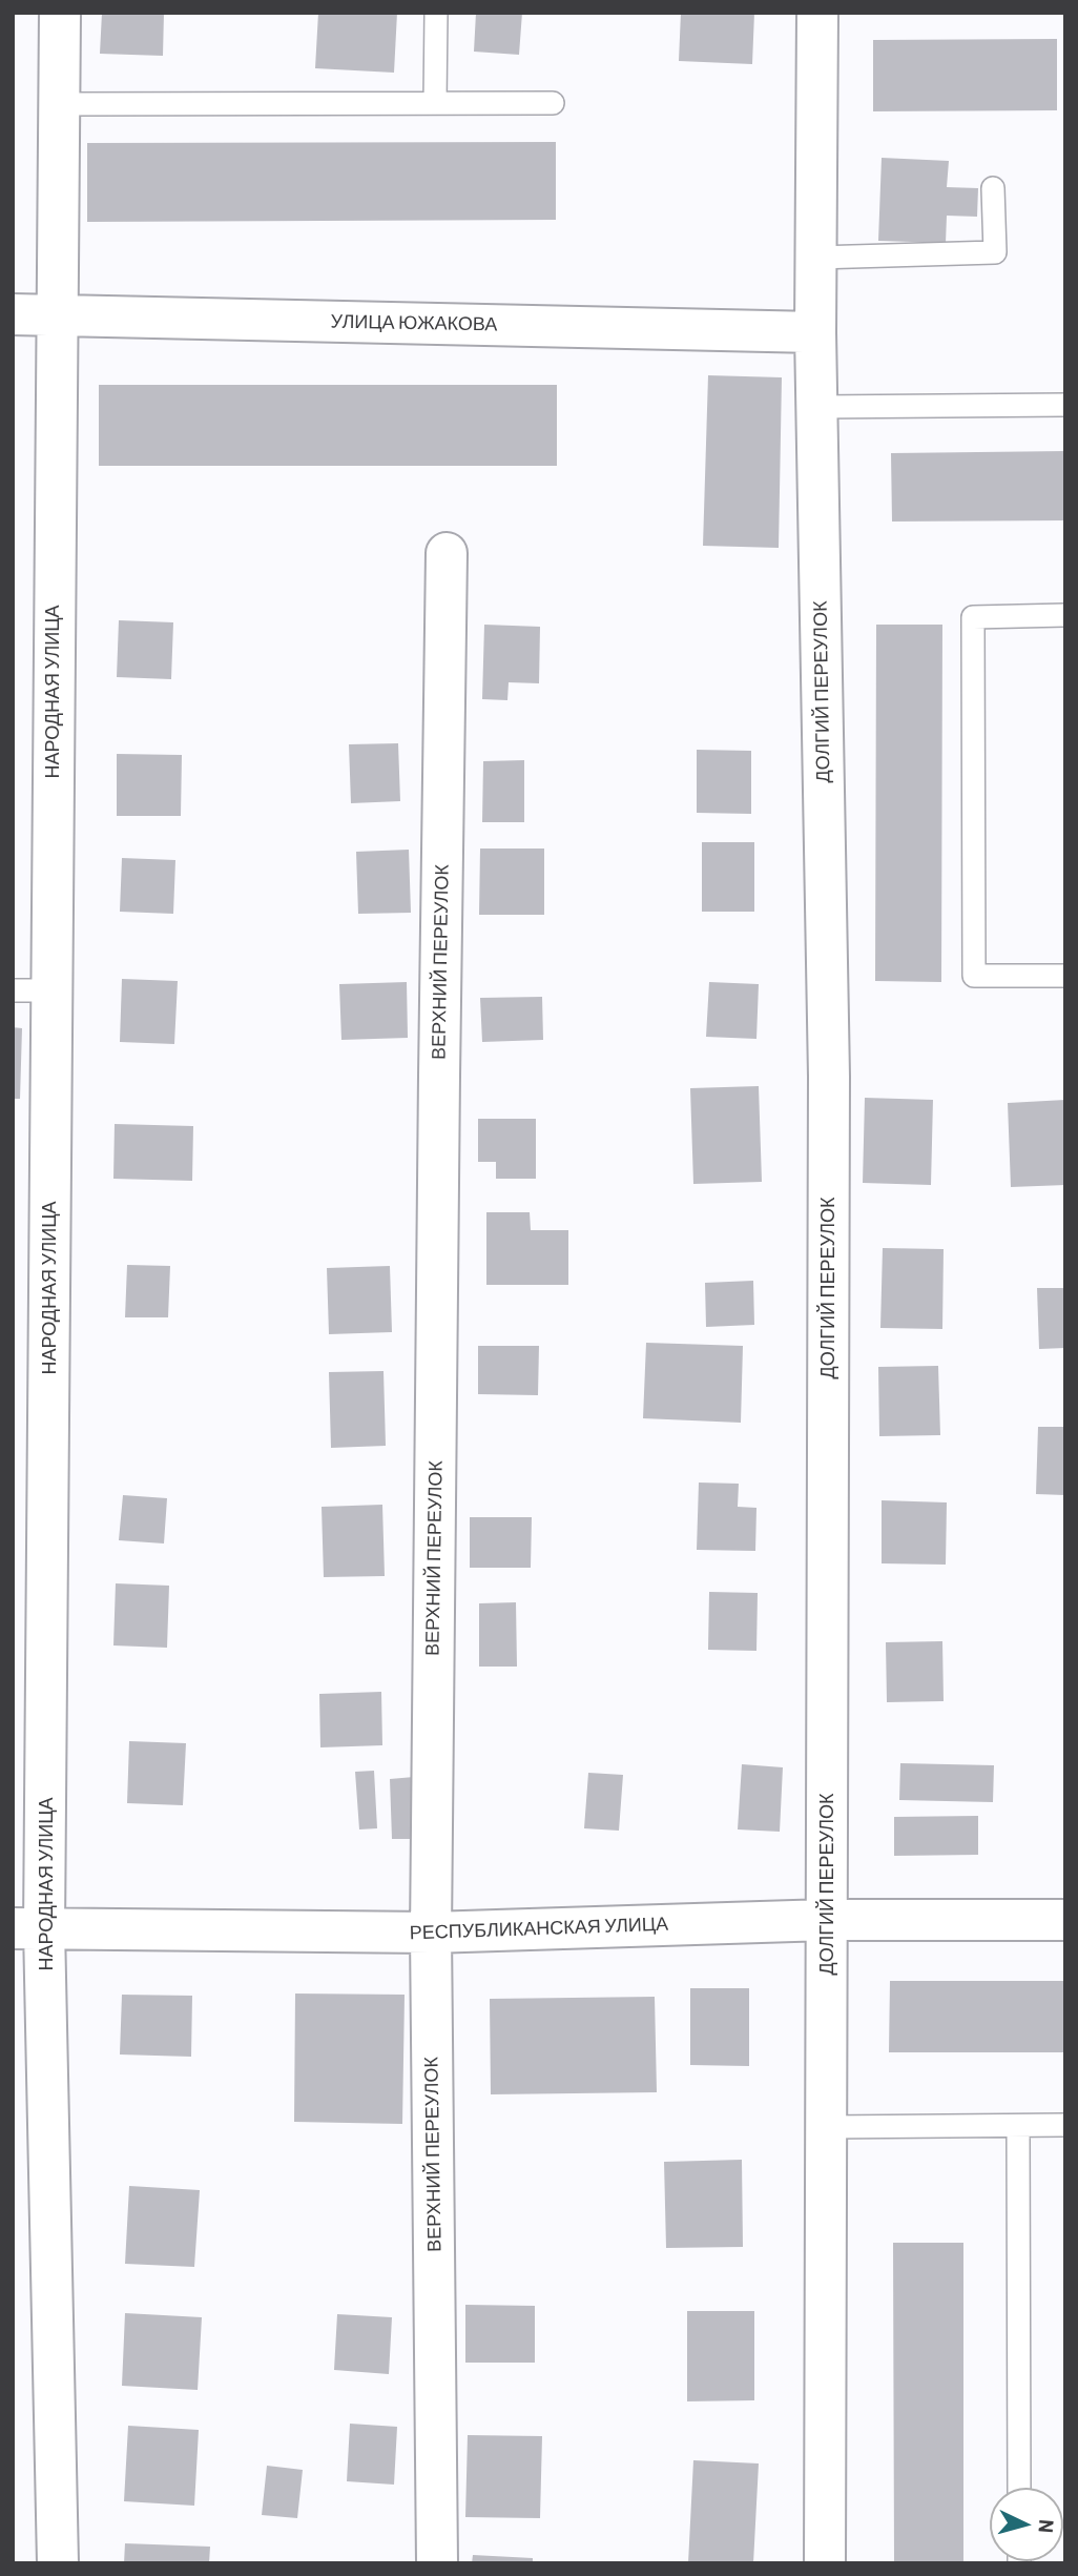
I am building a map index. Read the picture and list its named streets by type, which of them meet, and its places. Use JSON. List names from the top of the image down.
{
  "streets": {
    "street": [
      "УЛИЦА ЮЖАКОВА",
      "НАРОДНАЯ УЛИЦА",
      "ДОЛГИЙ ПЕРЕУЛОК",
      "ВЕРХНИЙ ПЕРЕУЛОК",
      "РЕСПУБЛИКАНСКАЯ УЛИЦА"
    ]
  },
  "crossings": [
    ["УЛИЦА ЮЖАКОВА", "НАРОДНАЯ УЛИЦА"],
    ["УЛИЦА ЮЖАКОВА", "ДОЛГИЙ ПЕРЕУЛОК"],
    ["НАРОДНАЯ УЛИЦА", "РЕСПУБЛИКАНСКАЯ УЛИЦА"],
    ["ДОЛГИЙ ПЕРЕУЛОК", "РЕСПУБЛИКАНСКАЯ УЛИЦА"],
    ["ВЕРХНИЙ ПЕРЕУЛОК", "РЕСПУБЛИКАНСКАЯ УЛИЦА"]
  ],
  "north": "right"
}
